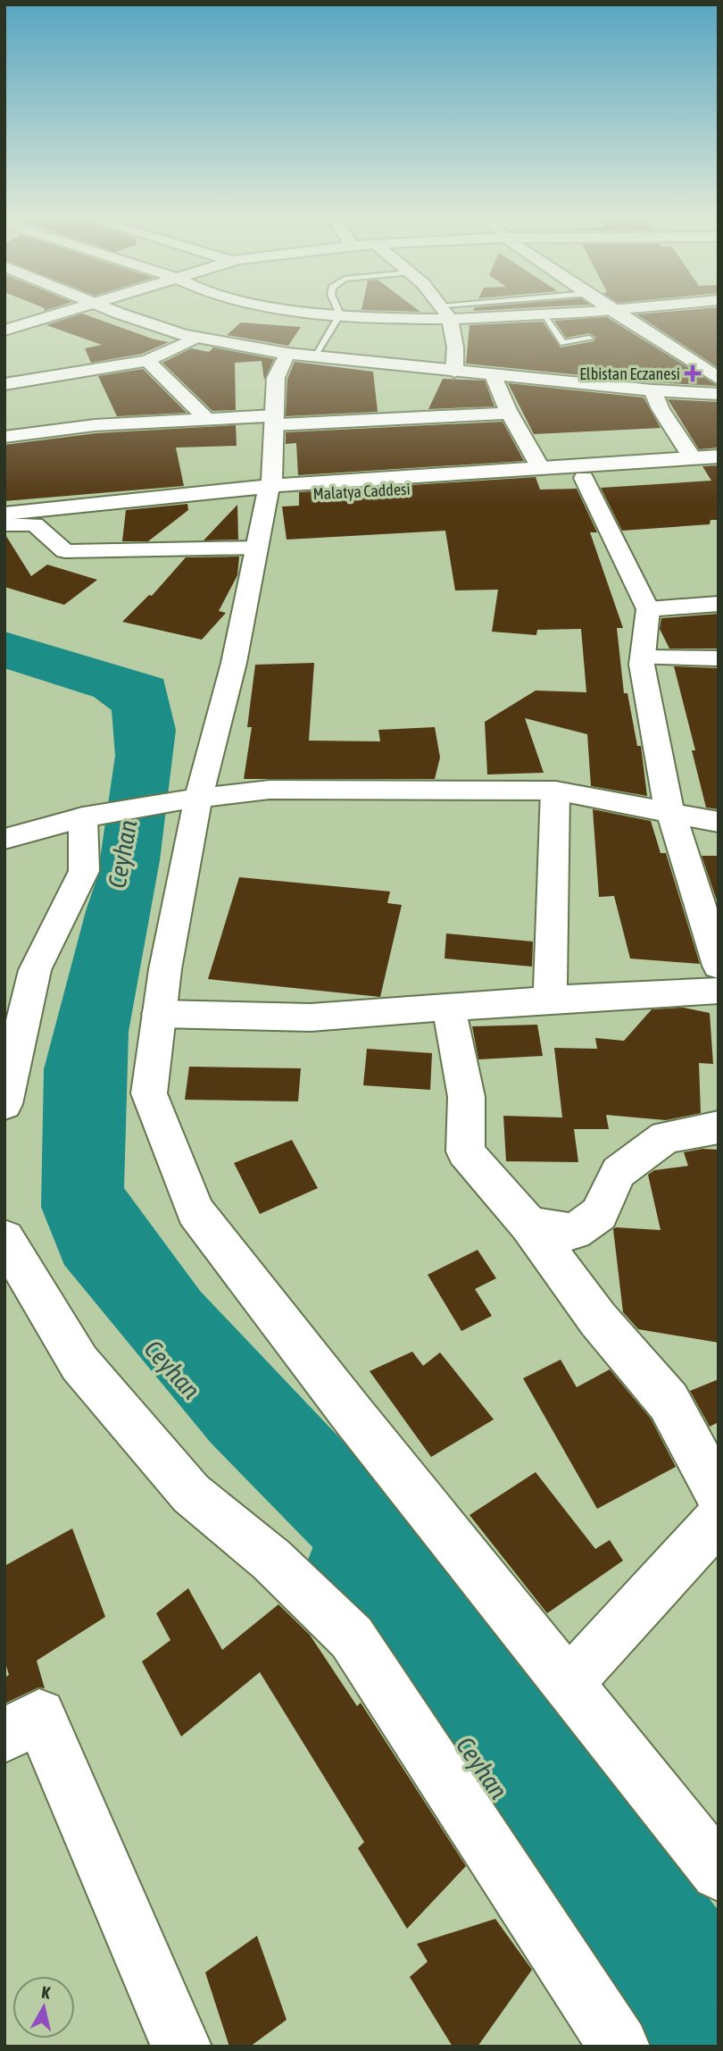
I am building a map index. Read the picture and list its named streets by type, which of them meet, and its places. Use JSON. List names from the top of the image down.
{
  "streets": {
    "street": ["Malatya Caddesi"]
  },
  "water": ["Ceyhan"],
  "places": {
    "health": ["Elbistan Eczanesi"]
  },
  "north": "top"
}
